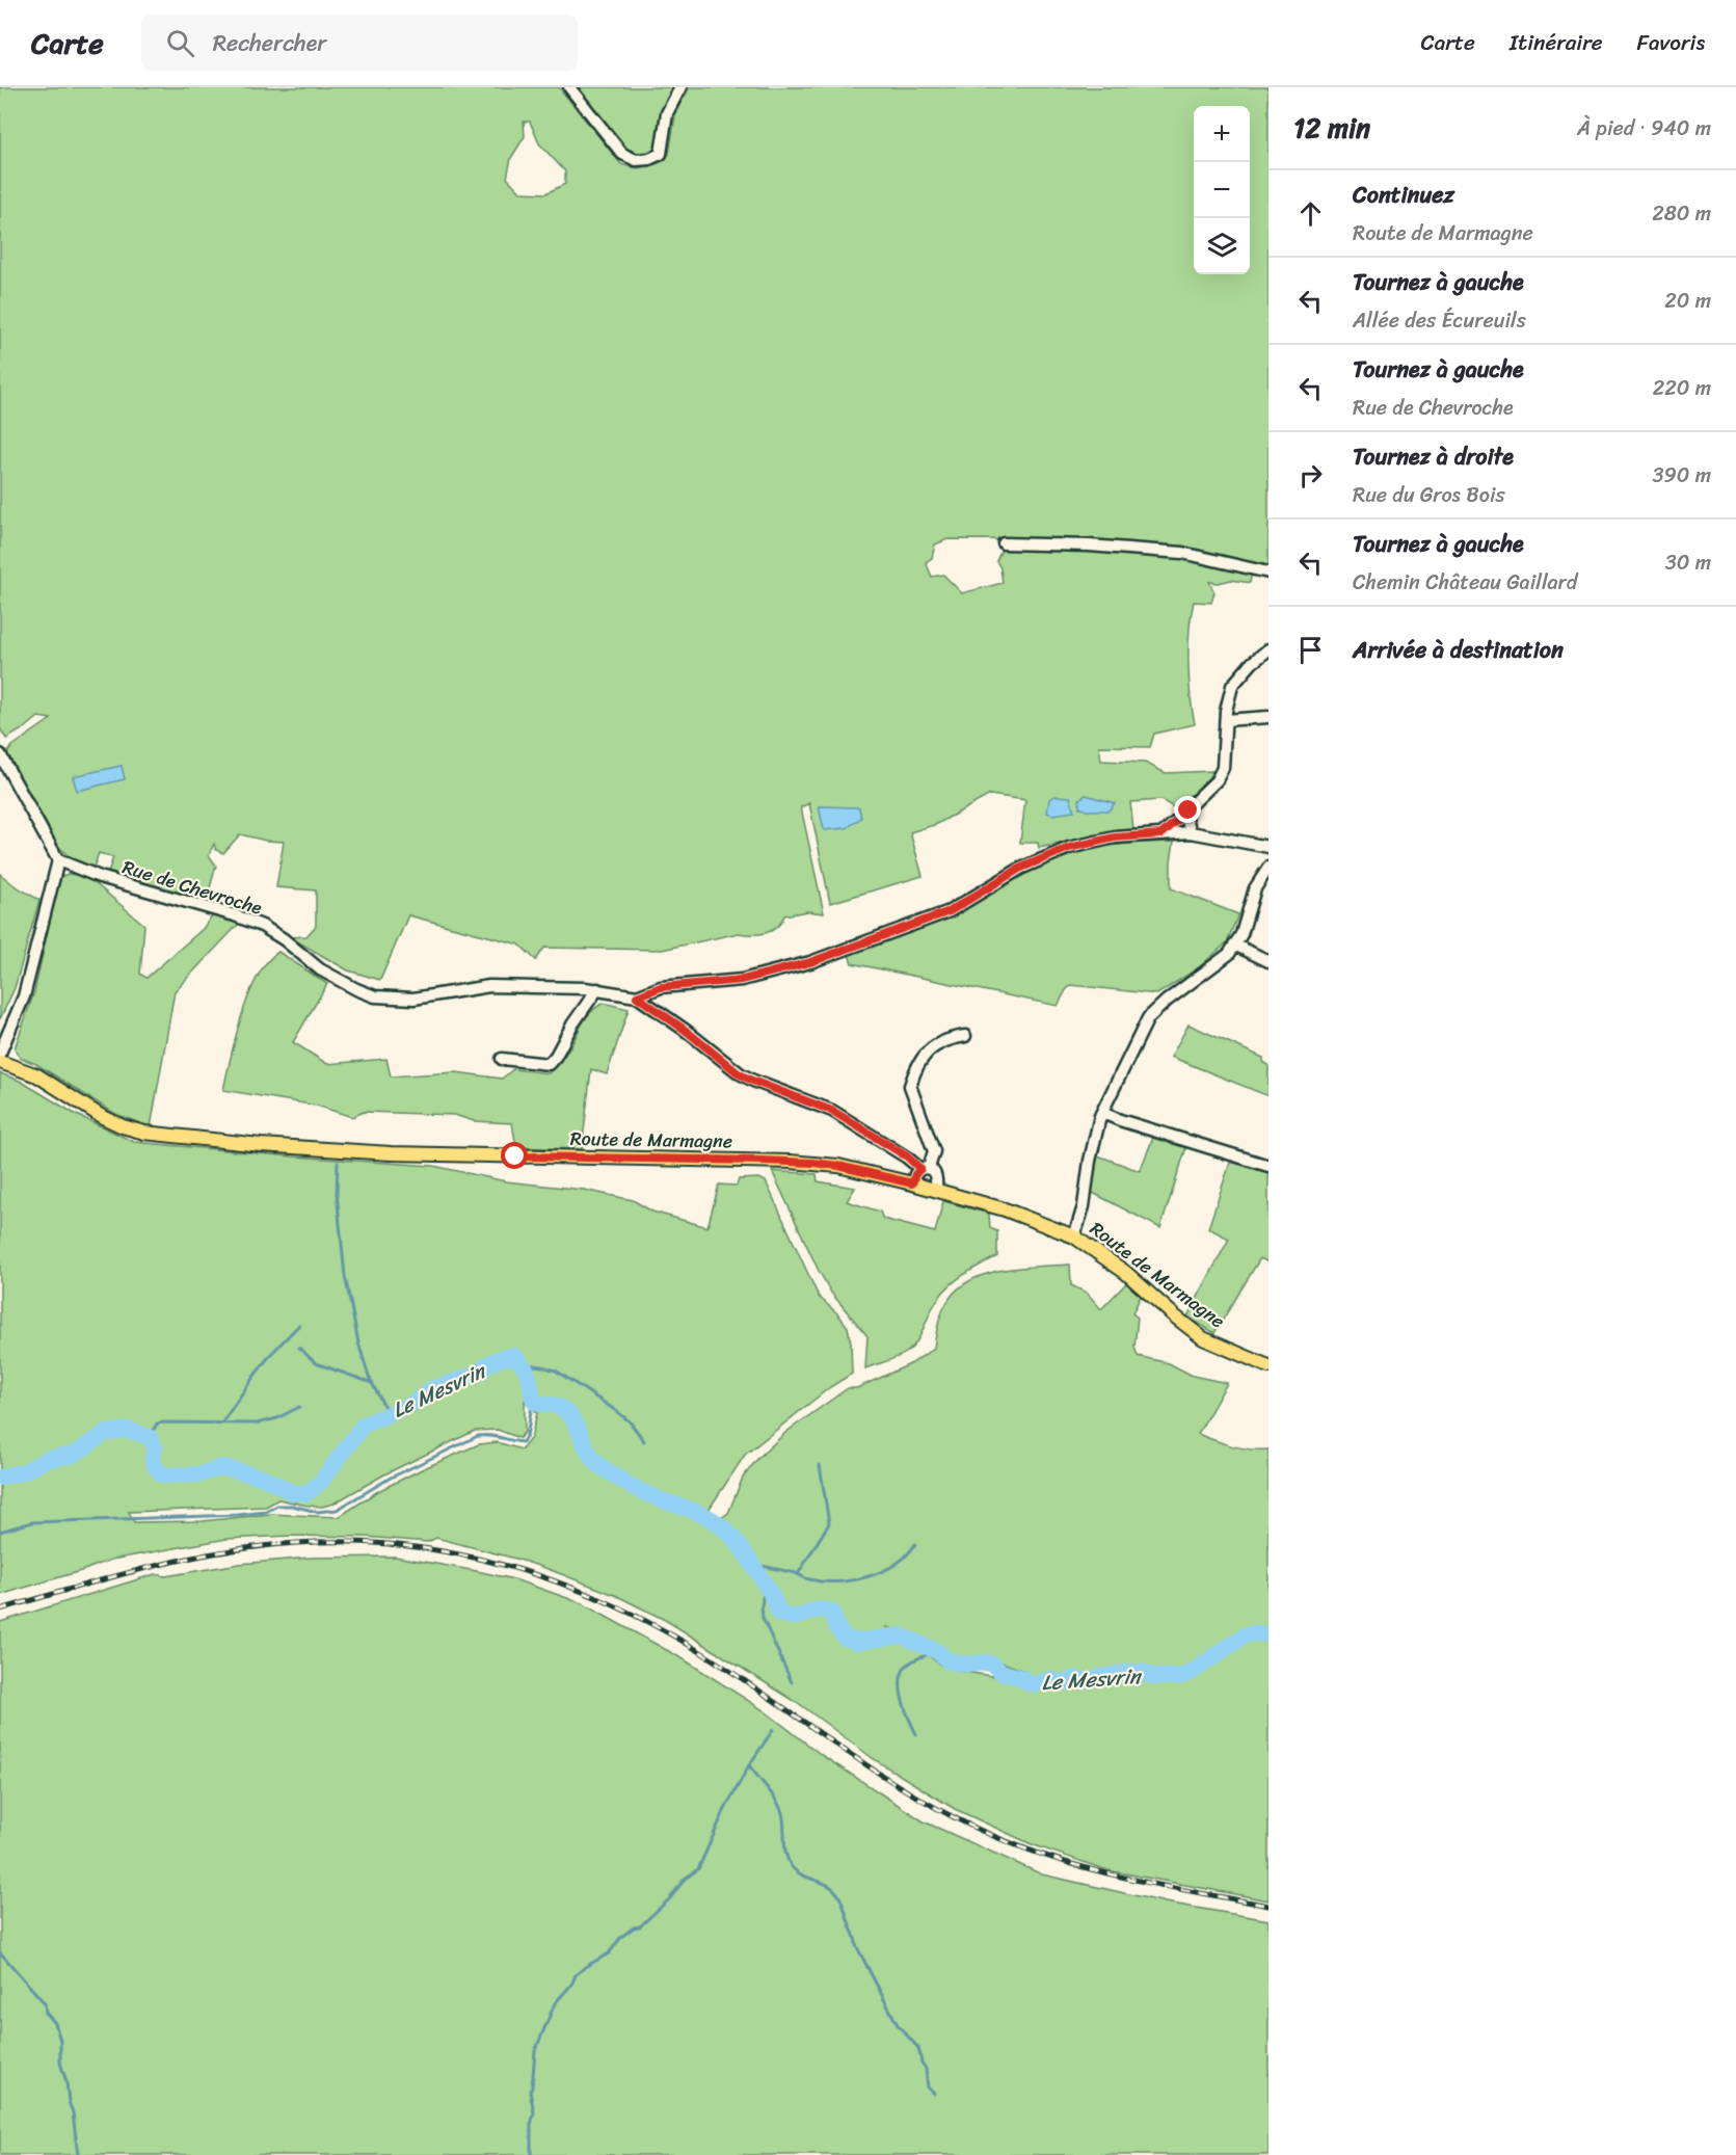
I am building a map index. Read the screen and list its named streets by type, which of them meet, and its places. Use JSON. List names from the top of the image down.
{
  "streets": {
    "main road": ["Route de Marmagne"],
    "street": ["Rue de Chevroche"]
  },
  "water": ["Le Mesvrin"],
  "page": {
    "header": "Carte",
    "search": "Rechercher",
    "nav": ["Carte", "Itinéraire", "Favoris"],
    "heading": ["12 min", "À pied · 940 m"],
    "map_buttons": ["+", "−"],
    "list": [
      ["Continuez", "Route de Marmagne", "280 m"],
      ["Tournez à gauche", "Allée des Écureuils", "20 m"],
      ["Tournez à gauche", "Rue de Chevroche", "220 m"],
      ["Tournez à droite", "Rue du Gros Bois", "390 m"],
      ["Tournez à gauche", "Chemin Château Gaillard", "30 m"],
      "Arrivée à destination"
    ]
  }
}
